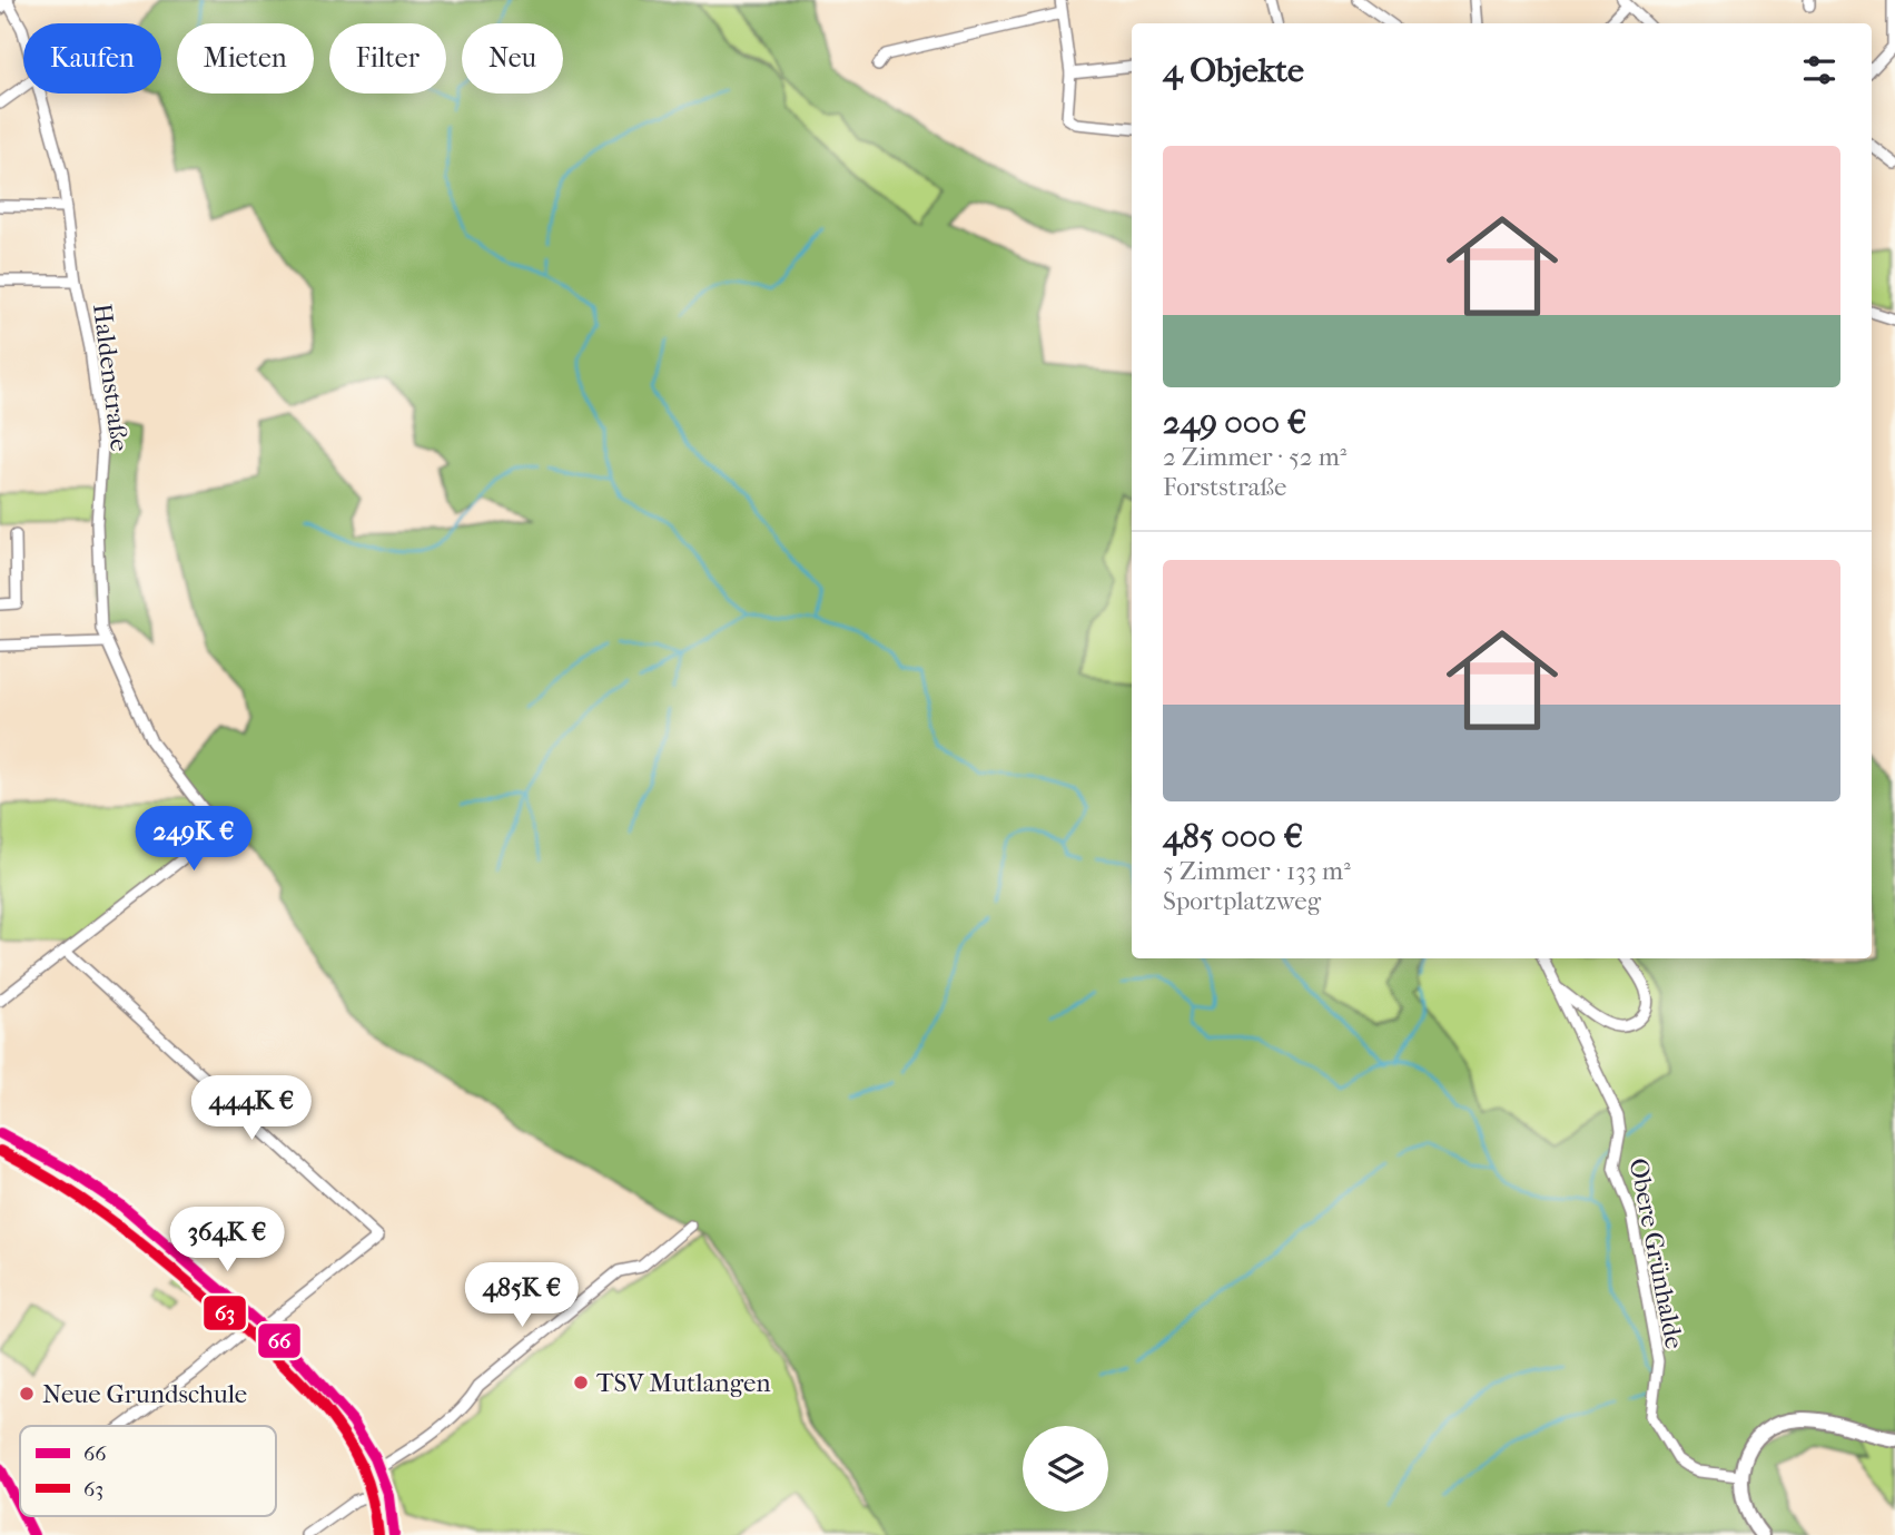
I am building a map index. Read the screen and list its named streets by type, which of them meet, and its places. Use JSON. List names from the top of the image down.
{
  "streets": {
    "street": ["Haldenstraße", "Obere Grünhalde"]
  },
  "places": ["TSV Mutlangen", "Neue Grundschule"],
  "lines": ["transit line 66", "transit line 63"],
  "legend": ["66", "63"],
  "page": {
    "chip": [
      "Kaufen",
      "Mieten",
      "Filter",
      "Neu"
    ],
    "heading": "4 Objekte",
    "list": [
      {
        "name": "249 000 €",
        "note": "2 Zimmer · 52 m² · Forststraße"
      },
      {
        "name": "485 000 €",
        "note": "5 Zimmer · 133 m² · Sportplatzweg"
      }
    ],
    "price": [
      "249K €",
      "444K €",
      "364K €",
      "485K €"
    ]
  }
}
